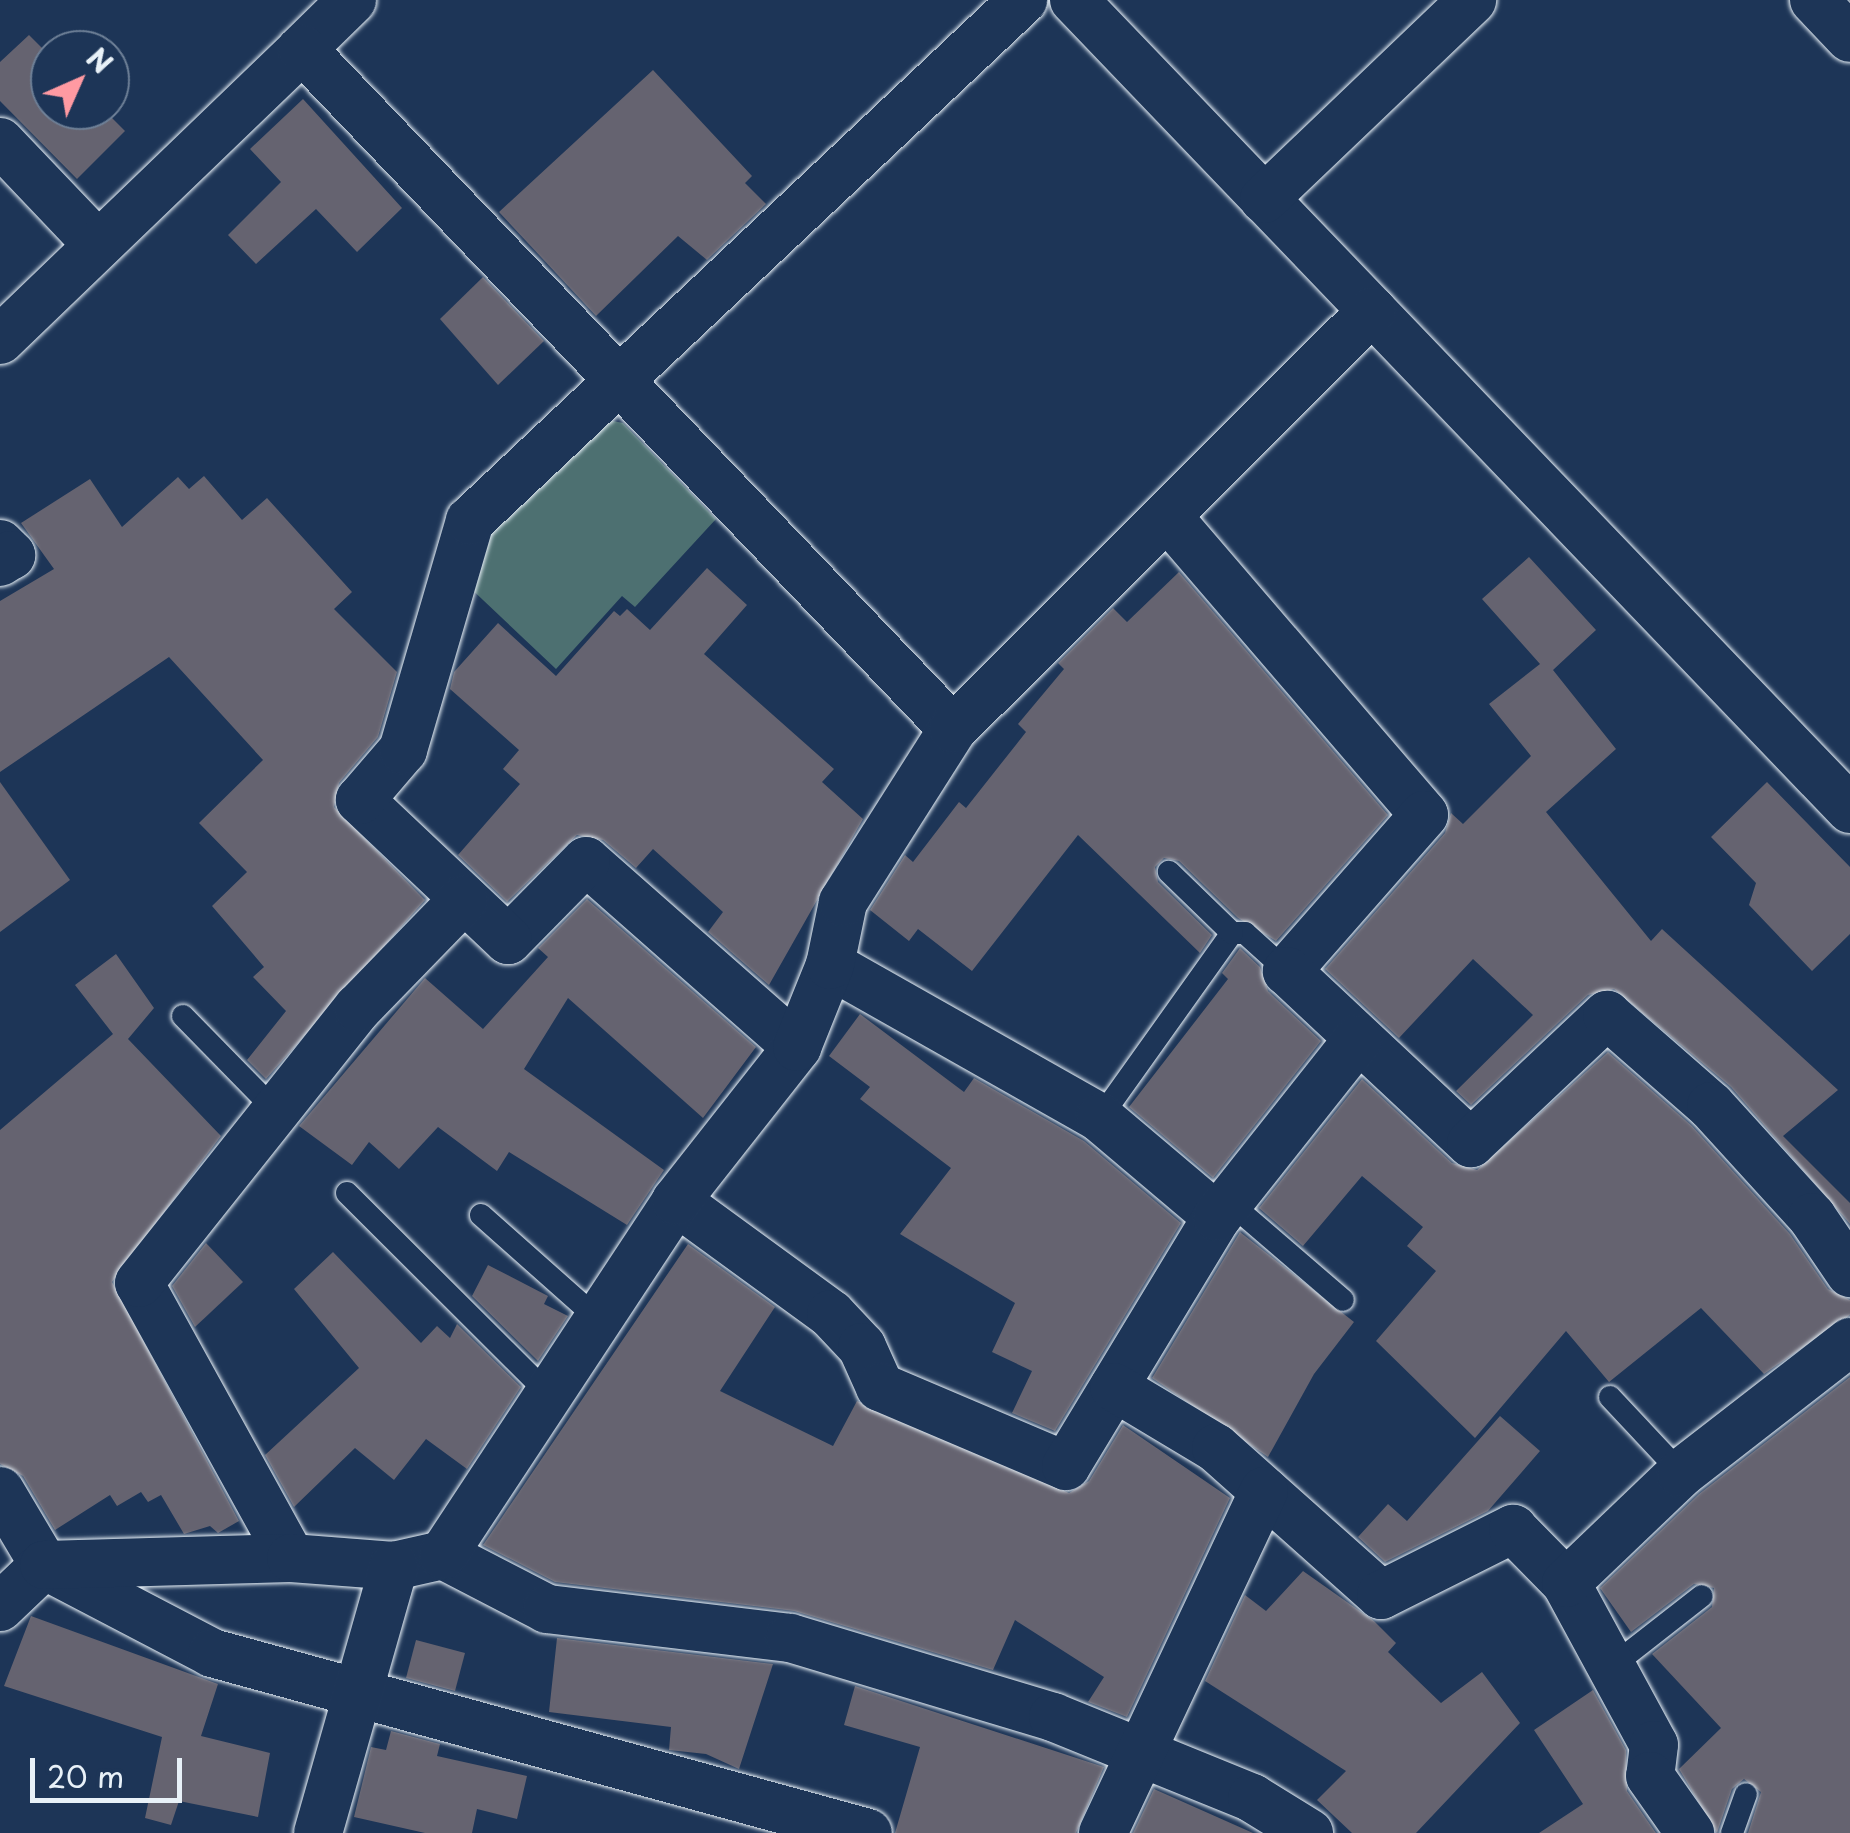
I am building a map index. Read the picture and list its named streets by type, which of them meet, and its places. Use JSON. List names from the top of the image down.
{
  "scale_bar": "20 m",
  "north": "top right"
}
